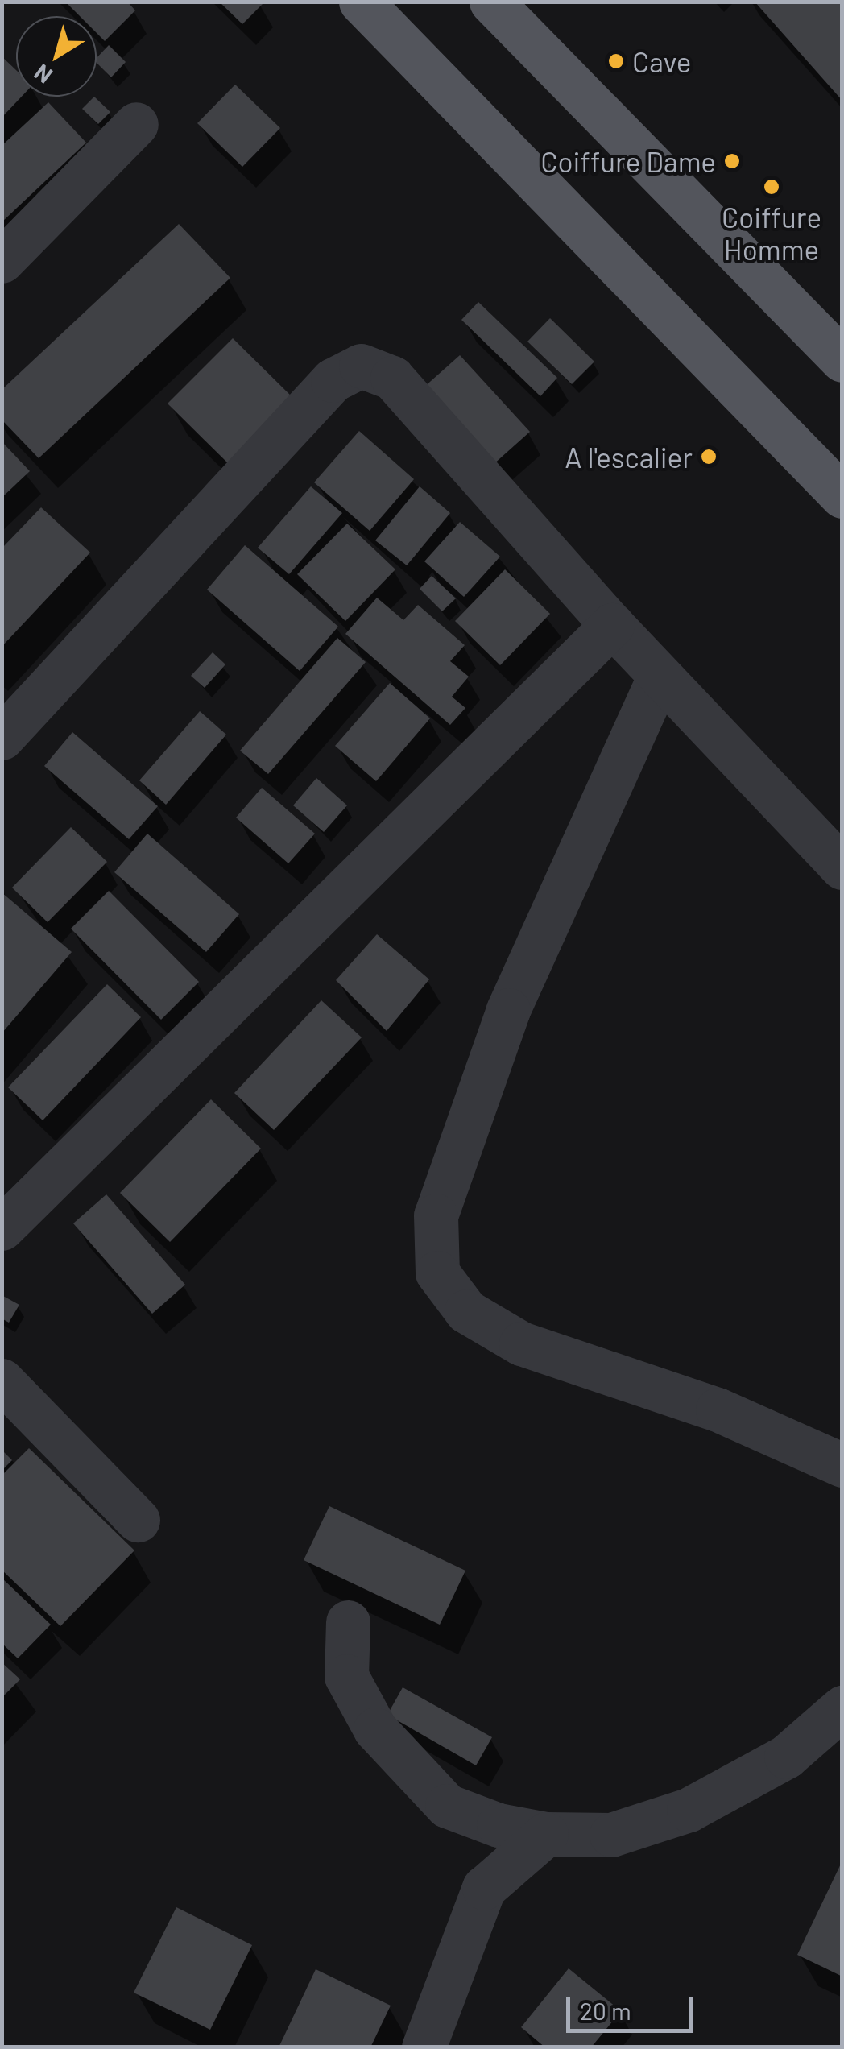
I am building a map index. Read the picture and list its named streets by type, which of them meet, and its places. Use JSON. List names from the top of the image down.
{
  "places": [
    "Cave",
    "Coiffure Dame",
    "Coiffure Homme",
    "A l'escalier"
  ],
  "scale_bar": "20 m",
  "north": "bottom left"
}
